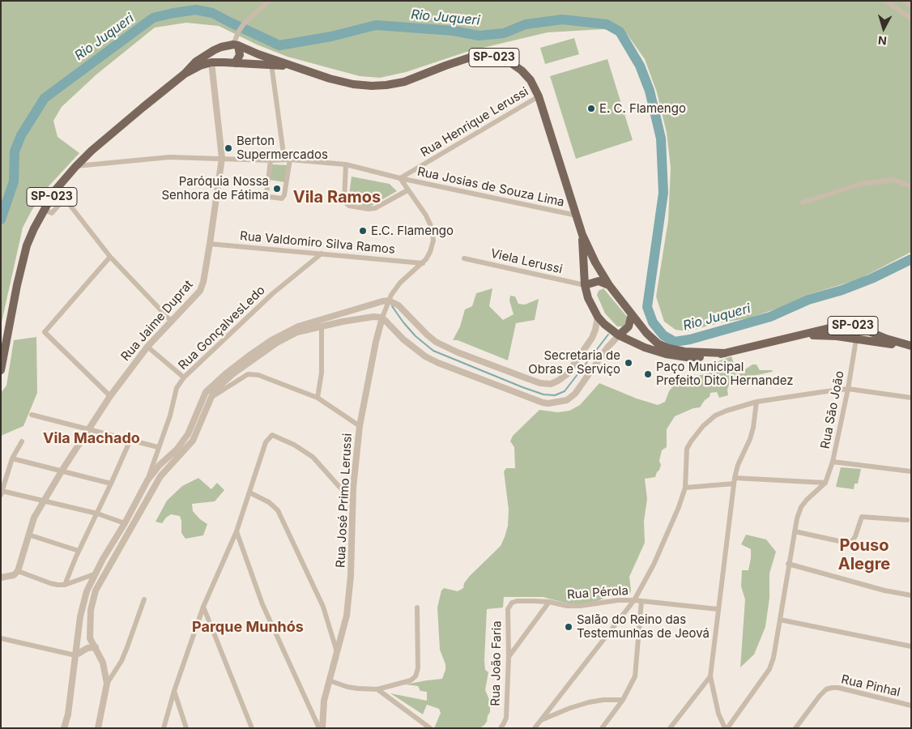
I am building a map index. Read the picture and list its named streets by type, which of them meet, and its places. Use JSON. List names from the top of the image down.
{
  "streets": {
    "main road": ["SP-023"],
    "street": [
      "Rua Henrique Lerussi",
      "Rua Josias de Souza Lima",
      "Rua Valdomiro Silva Ramos",
      "Viela Lerussi",
      "Rua Jaime Duprat",
      "Rua GonçalvesLedo",
      "Rua São João",
      "Rua José Primo Lerussi",
      "Rua Pérola",
      "Rua João Faria",
      "Rua Pinhal"
    ]
  },
  "crossings": [
    ["SP-023", "Rua Henrique Lerussi"],
    ["SP-023", "Rua Josias de Souza Lima"],
    ["SP-023", "Viela Lerussi"],
    ["SP-023", "Rua Jaime Duprat"],
    ["SP-023", "Rua São João"],
    ["Rua Henrique Lerussi", "Rua Josias de Souza Lima"],
    ["Rua Henrique Lerussi", "Rua José Primo Lerussi"],
    ["Rua Josias de Souza Lima", "Rua Jaime Duprat"],
    ["Rua Josias de Souza Lima", "Rua José Primo Lerussi"],
    ["Rua Valdomiro Silva Ramos", "Rua Jaime Duprat"],
    ["Rua Valdomiro Silva Ramos", "Rua GonçalvesLedo"],
    ["Rua Valdomiro Silva Ramos", "Rua José Primo Lerussi"],
    ["Rua Pérola", "Rua João Faria"]
  ],
  "districts": [
    "Vila Ramos",
    "Vila Machado",
    "Pouso Alegre",
    "Parque Munhós"
  ],
  "water": ["Rio Juqueri"],
  "places": [
    "E. C. Flamengo",
    "Berton Supermercados",
    "Paróquia Nossa Senhora de Fátima",
    "E.C. Flamengo",
    "Secretaria de Obras e Serviço",
    "Paço Municipal Prefeito Dito Hernandez",
    "Salão do Reino das Testemunhas de Jeová"
  ],
  "north": "bottom"
}
